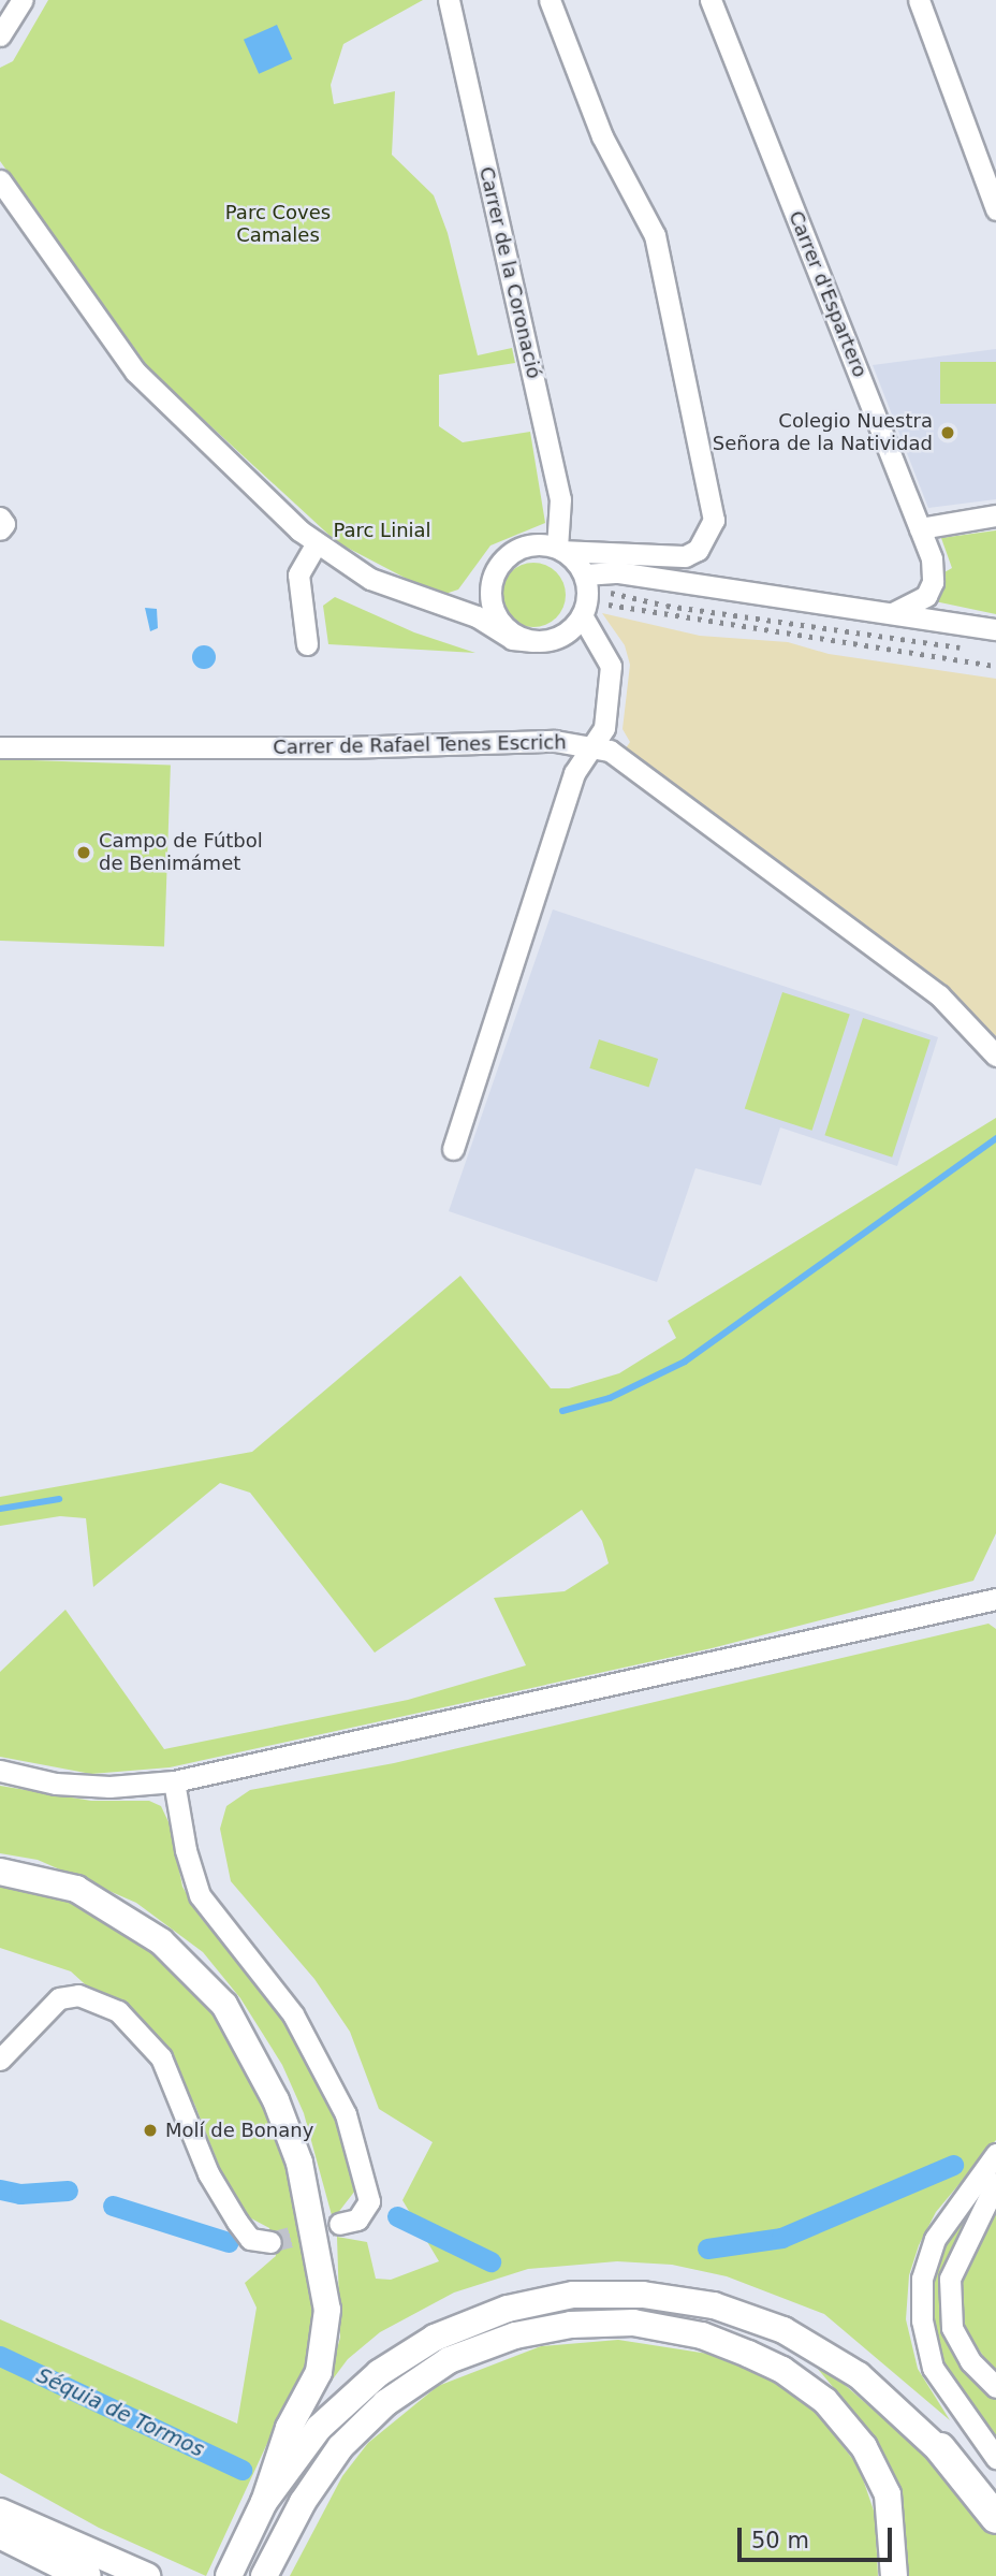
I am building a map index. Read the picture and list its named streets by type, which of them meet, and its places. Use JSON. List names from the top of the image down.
{
  "streets": {
    "street": ["Carrer de la Coronació", "Carrer d'Espartero", "Carrer de Rafael Tenes Escrich"]
  },
  "water": ["Séquia de Tormos"],
  "parks": ["Parc Coves Camales", "Parc Linial"],
  "places": ["Colegio Nuestra Señora de la Natividad", "Campo de Fútbol de Benimámet", "Molí de Bonany"],
  "scale_bar": "50 m"
}
